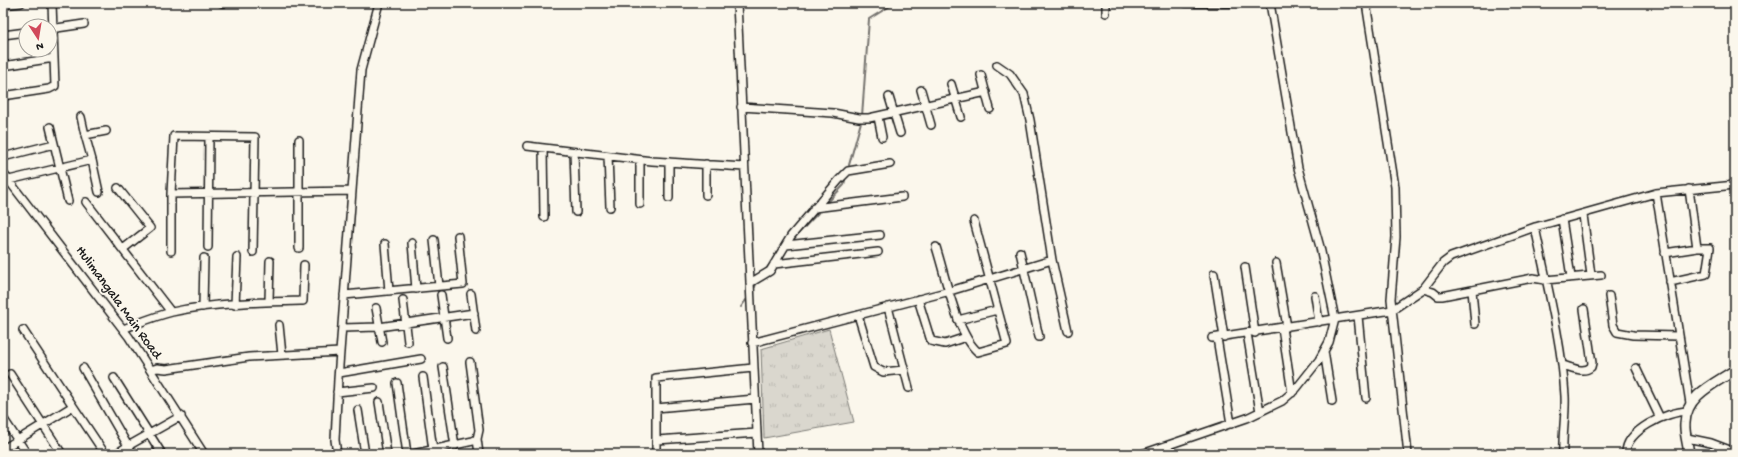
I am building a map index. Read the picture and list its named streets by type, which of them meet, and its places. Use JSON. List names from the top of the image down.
{
  "streets": {
    "street": ["Hulimangala Main Road"]
  },
  "north": "bottom"
}
